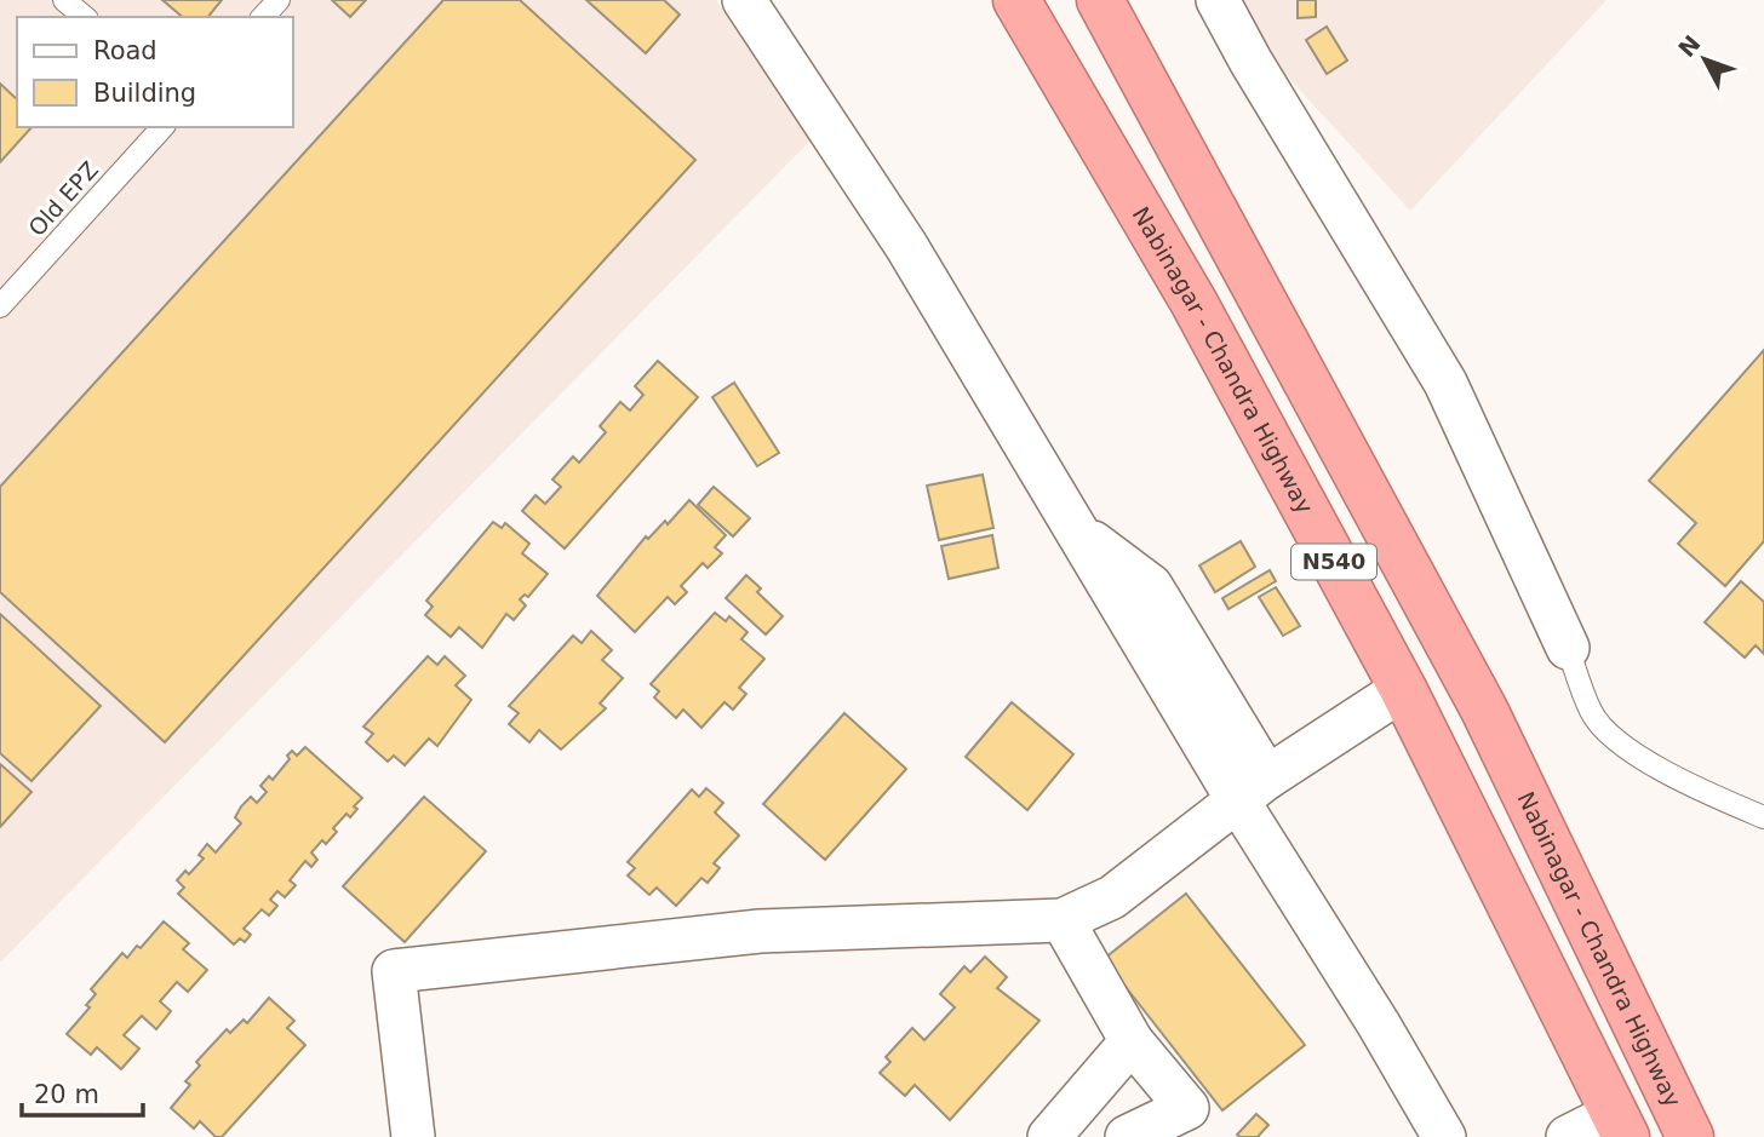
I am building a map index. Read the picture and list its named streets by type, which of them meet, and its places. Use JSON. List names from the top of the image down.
{
  "streets": {
    "highway": ["Nabinagar - Chandra Highway", "N540"],
    "lane": ["Old EPZ"]
  },
  "legend": ["Road", "Building"],
  "scale_bar": "20 m",
  "north": "top left"
}
